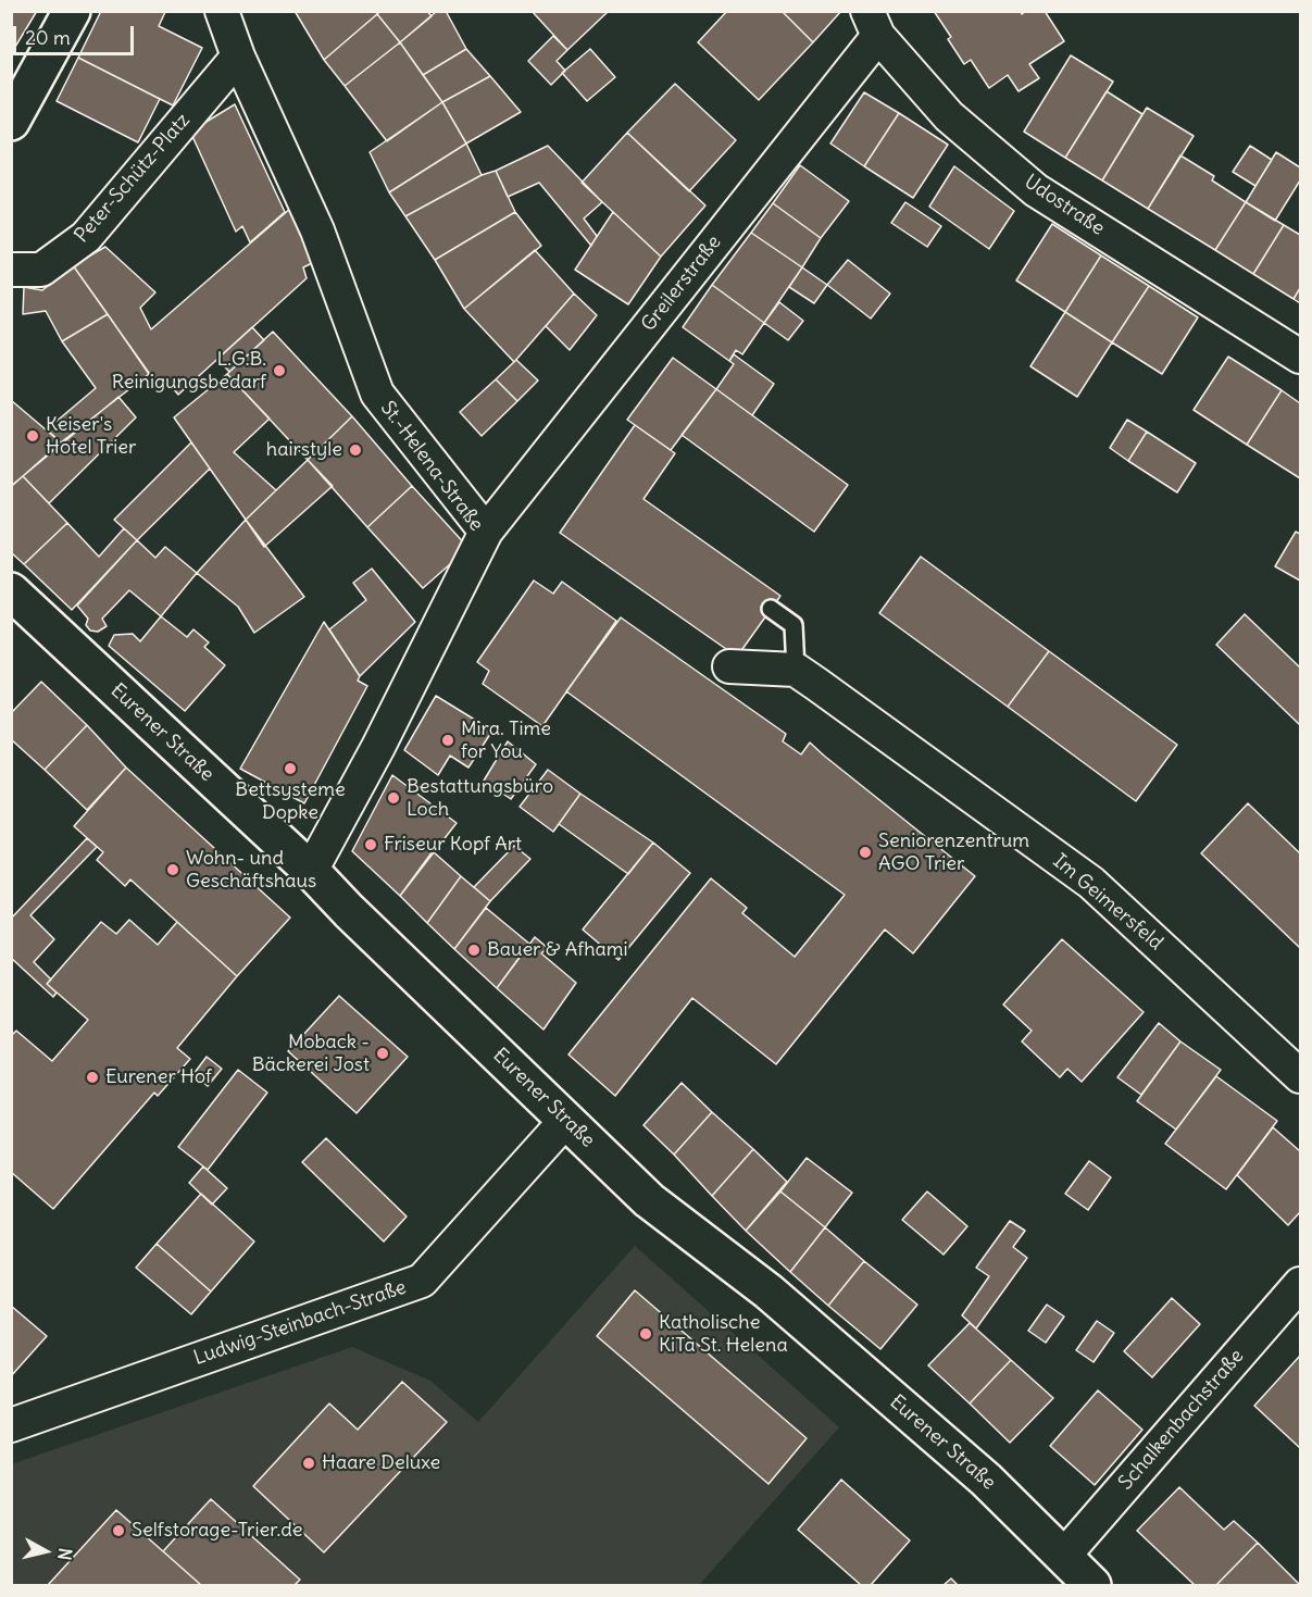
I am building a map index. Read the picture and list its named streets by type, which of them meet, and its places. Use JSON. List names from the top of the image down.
{
  "streets": {
    "street": [
      "Peter-Schütz-Platz",
      "Udostraße",
      "Greilerstraße",
      "St.-Helena-Straße",
      "Eurener Straße",
      "Im Geimersfeld",
      "Ludwig-Steinbach-Straße",
      "Schalkenbachstraße"
    ]
  },
  "crossings": [
    ["Peter-Schütz-Platz", "St.-Helena-Straße"],
    ["Udostraße", "Greilerstraße"],
    ["Greilerstraße", "St.-Helena-Straße"],
    ["St.-Helena-Straße", "Eurener Straße"],
    ["Eurener Straße", "Ludwig-Steinbach-Straße"],
    ["Eurener Straße", "Schalkenbachstraße"]
  ],
  "places": [
    "L.G.B. Reinigungsbedarf",
    "Keiser's Hotel Trier",
    "hairstyle",
    "Mira. Time for You",
    "Bettsysteme Dopke",
    "Bestattungsbüro Loch",
    "Friseur Kopf Art",
    "Seniorenzentrum AGO Trier",
    "Wohn- und Geschäftshaus",
    "Bauer & Afhami",
    "Moback - Bäckerei Jost",
    "Eurener Hof",
    "Katholische KiTa St. Helena",
    "Haare Deluxe",
    "Selfstorage-Trier.de"
  ],
  "scale_bar": "20 m",
  "north": "right"
}
